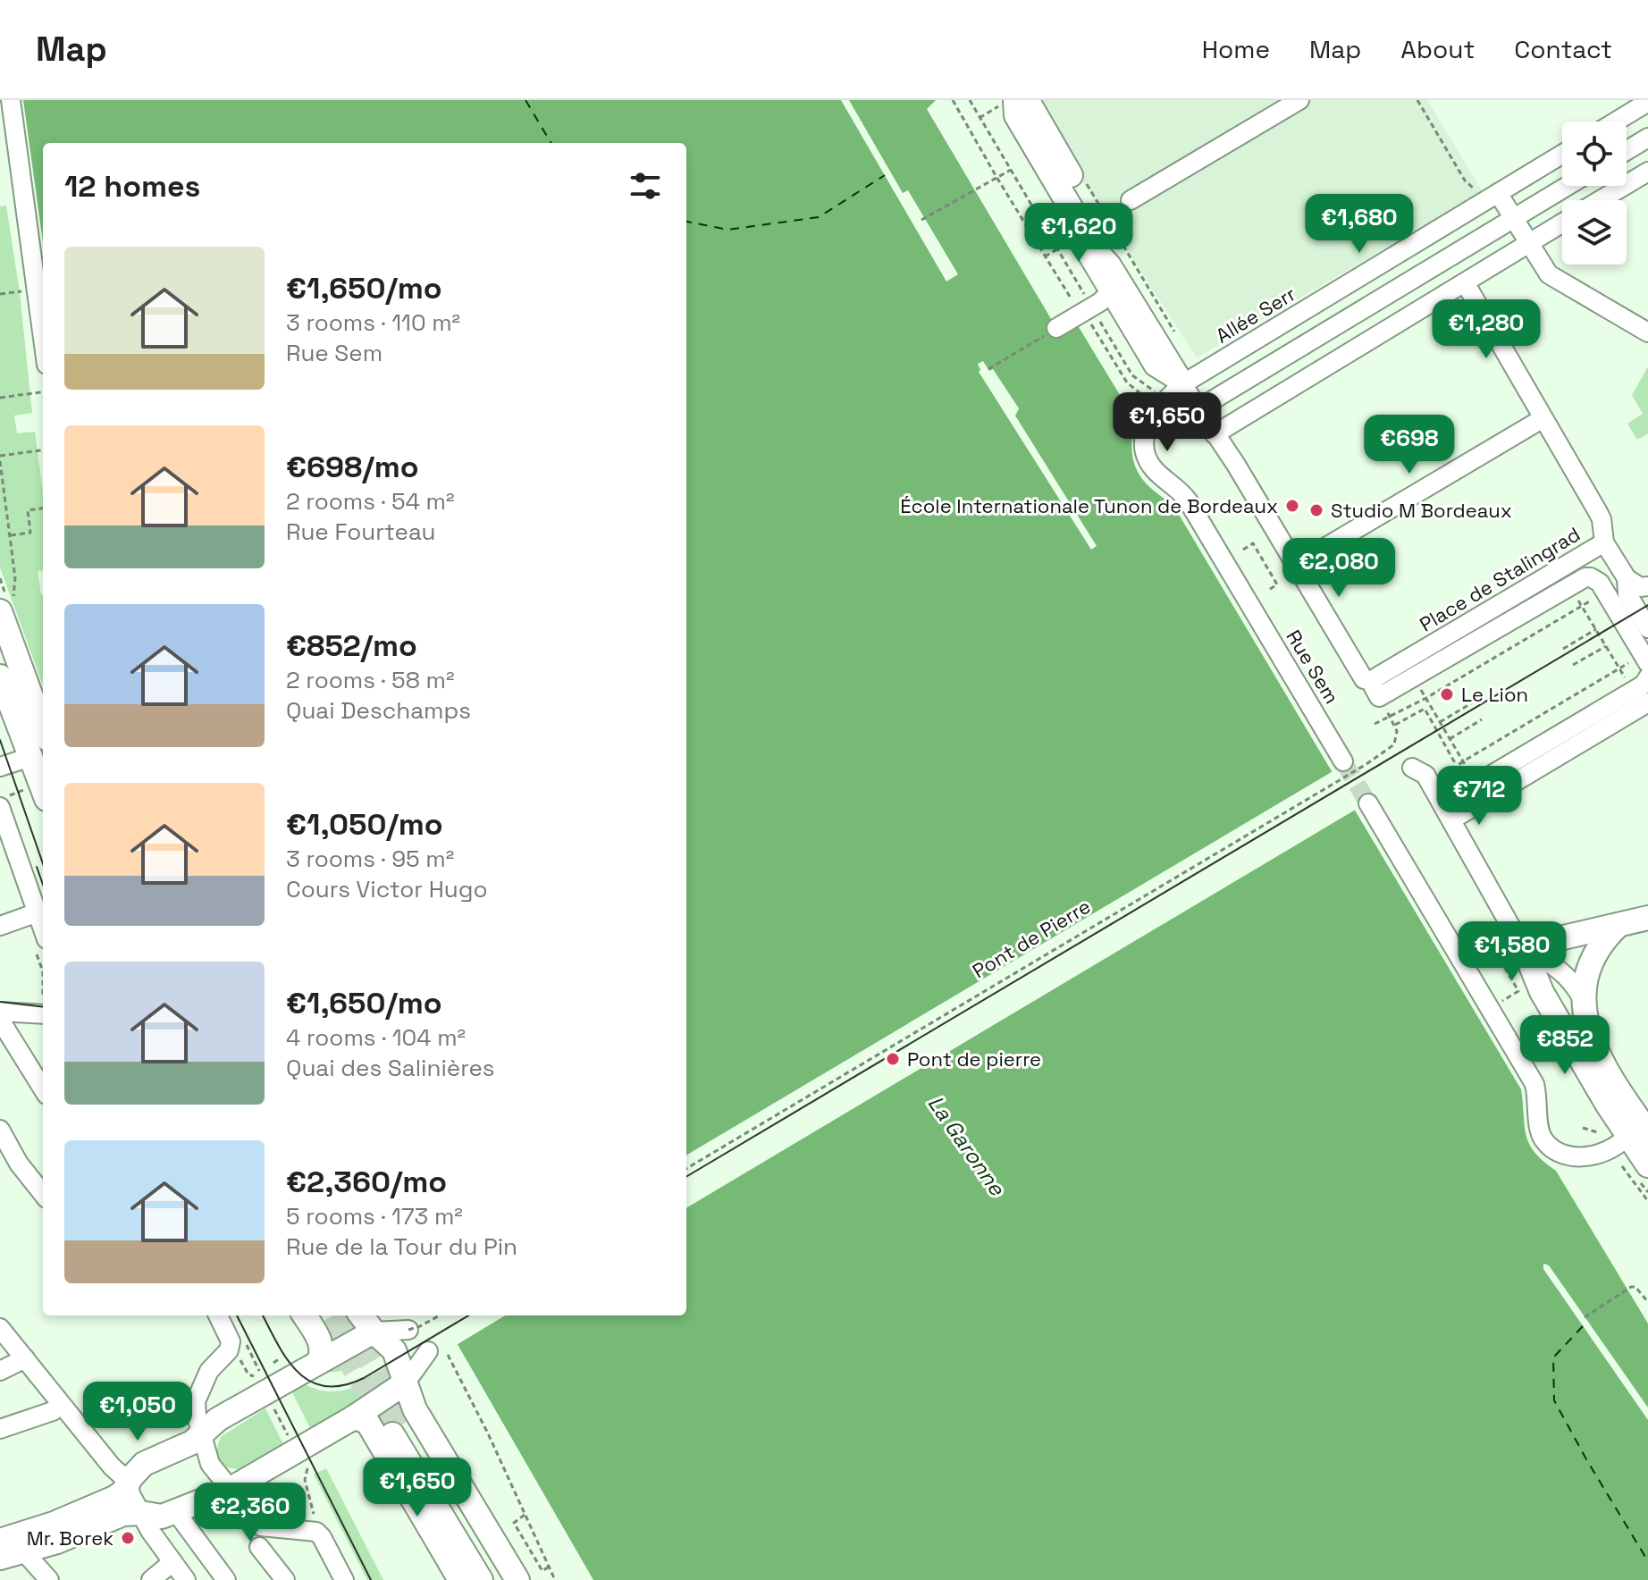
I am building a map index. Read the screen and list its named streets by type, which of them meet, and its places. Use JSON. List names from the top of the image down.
{
  "streets": {
    "street": ["Allée Serr", "Place de Stalingrad", "Rue Sem"],
    "path": ["Pont de Pierre"]
  },
  "crossings": [
    ["Allée Serr", "Rue Sem"]
  ],
  "water": ["La Garonne"],
  "places": [
    "École Internationale Tunon de Bordeaux",
    "Studio M Bordeaux",
    "Le Lion",
    "Pont de pierre",
    "Mr. Borek"
  ],
  "page": {
    "header": "Map",
    "nav": [
      "Home",
      "Map",
      "About",
      "Contact"
    ],
    "heading": "12 homes",
    "price": [
      "€1,680",
      "€1,620",
      "€1,280",
      "€1,650",
      "€698",
      "€2,080",
      "€712",
      "€1,580",
      "€852",
      "€1,050",
      "€1,650",
      "€2,360"
    ],
    "list": [
      {
        "name": "€1,650/mo",
        "note": "3 rooms · 110 m² · Rue Sem"
      },
      {
        "name": "€698/mo",
        "note": "2 rooms · 54 m² · Rue Fourteau"
      },
      {
        "name": "€852/mo",
        "note": "2 rooms · 58 m² · Quai Deschamps"
      },
      {
        "name": "€1,050/mo",
        "note": "3 rooms · 95 m² · Cours Victor Hugo"
      },
      {
        "name": "€1,650/mo",
        "note": "4 rooms · 104 m² · Quai des Salinières"
      },
      {
        "name": "€2,360/mo",
        "note": "5 rooms · 173 m² · Rue de la Tour du Pin"
      }
    ]
  }
}
